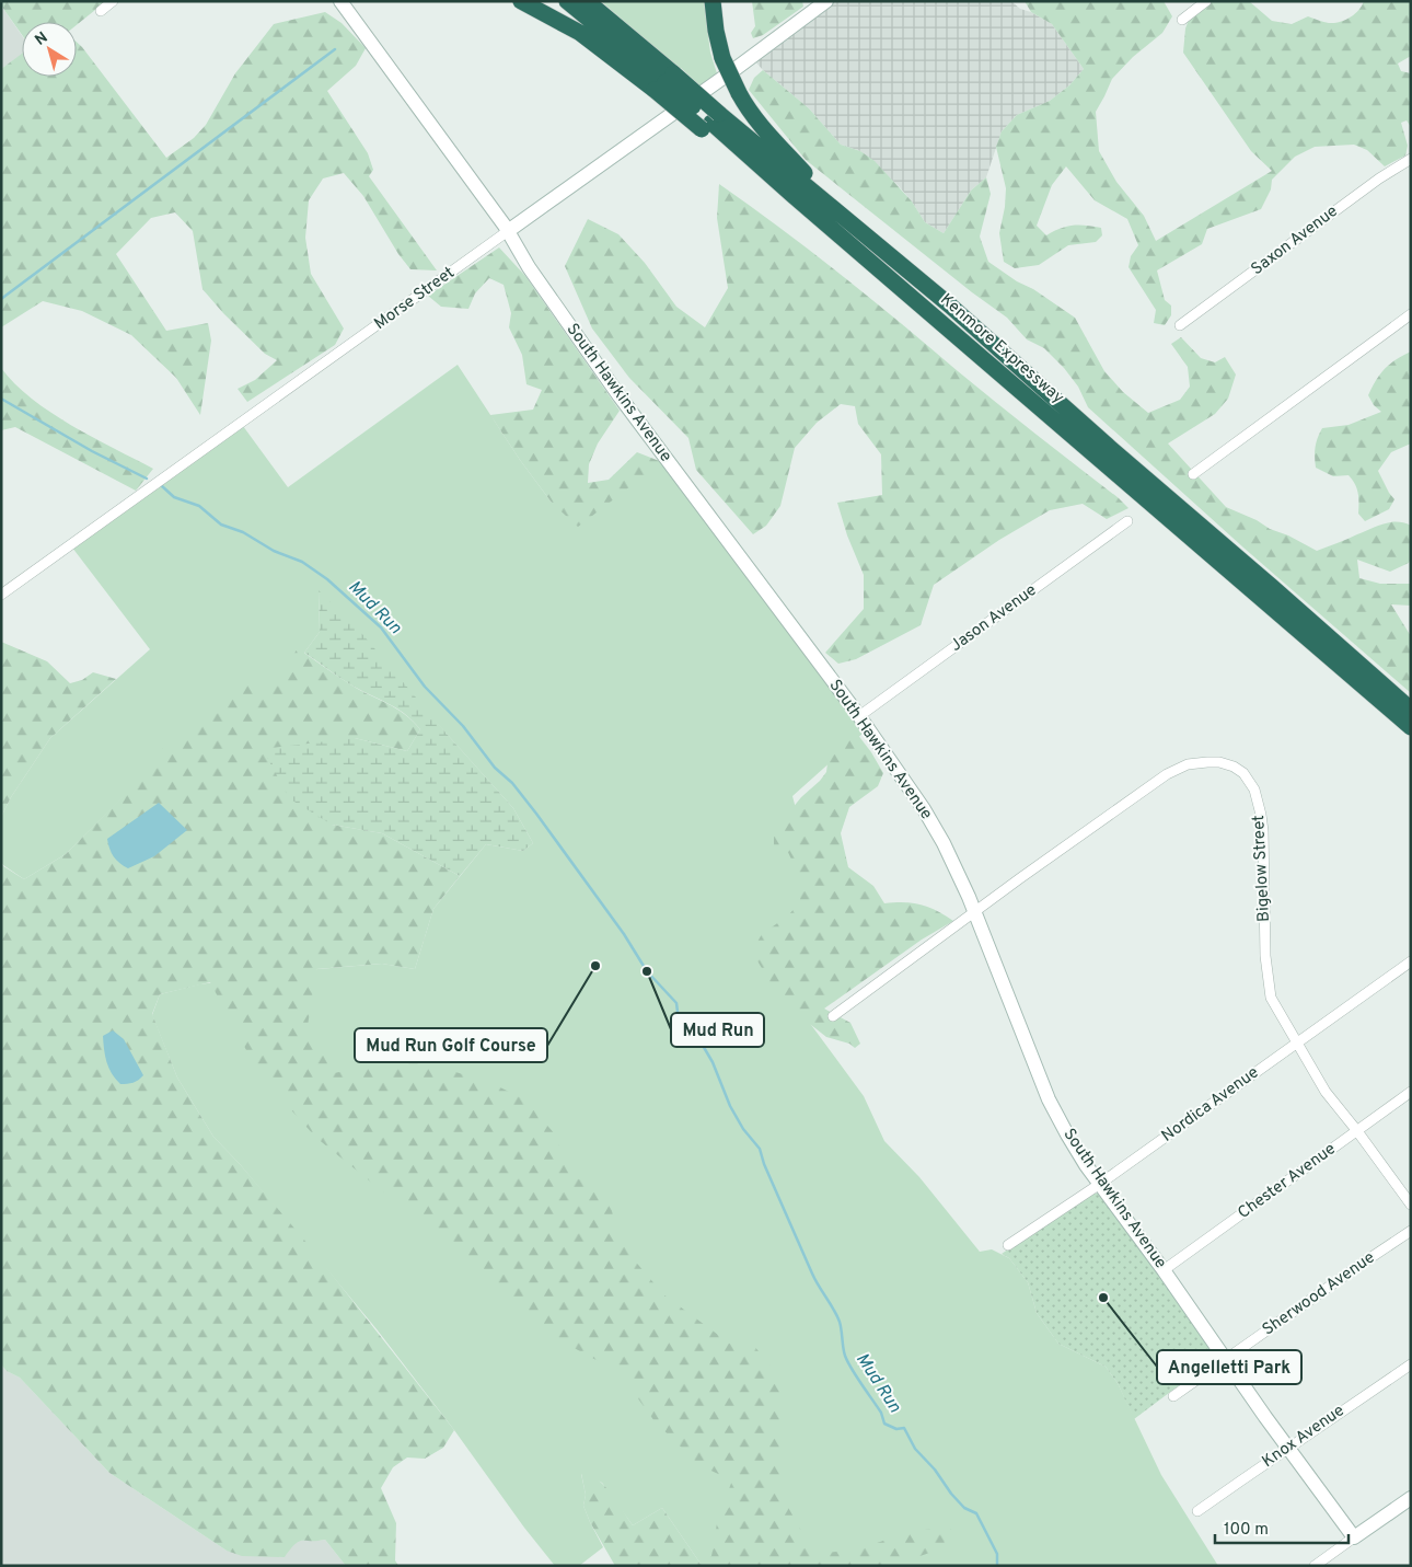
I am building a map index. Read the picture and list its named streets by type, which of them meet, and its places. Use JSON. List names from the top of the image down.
{
  "streets": {
    "highway": ["Kenmore Expressway"],
    "street": [
      "Saxon Avenue",
      "Morse Street",
      "South Hawkins Avenue",
      "Jason Avenue",
      "Bigelow Street",
      "Nordica Avenue",
      "Chester Avenue",
      "Sherwood Avenue",
      "Knox Avenue"
    ]
  },
  "crossings": [
    ["Morse Street", "South Hawkins Avenue"],
    ["South Hawkins Avenue", "Jason Avenue"],
    ["South Hawkins Avenue", "Bigelow Street"],
    ["South Hawkins Avenue", "Nordica Avenue"],
    ["South Hawkins Avenue", "Chester Avenue"],
    ["South Hawkins Avenue", "Sherwood Avenue"],
    ["South Hawkins Avenue", "Knox Avenue"],
    ["Bigelow Street", "Nordica Avenue"],
    ["Bigelow Street", "Chester Avenue"]
  ],
  "water": ["Mud Run"],
  "places": ["Mud Run Golf Course", "Mud Run", "Angelletti Park"],
  "scale_bar": "100 m",
  "north": "top left"
}
